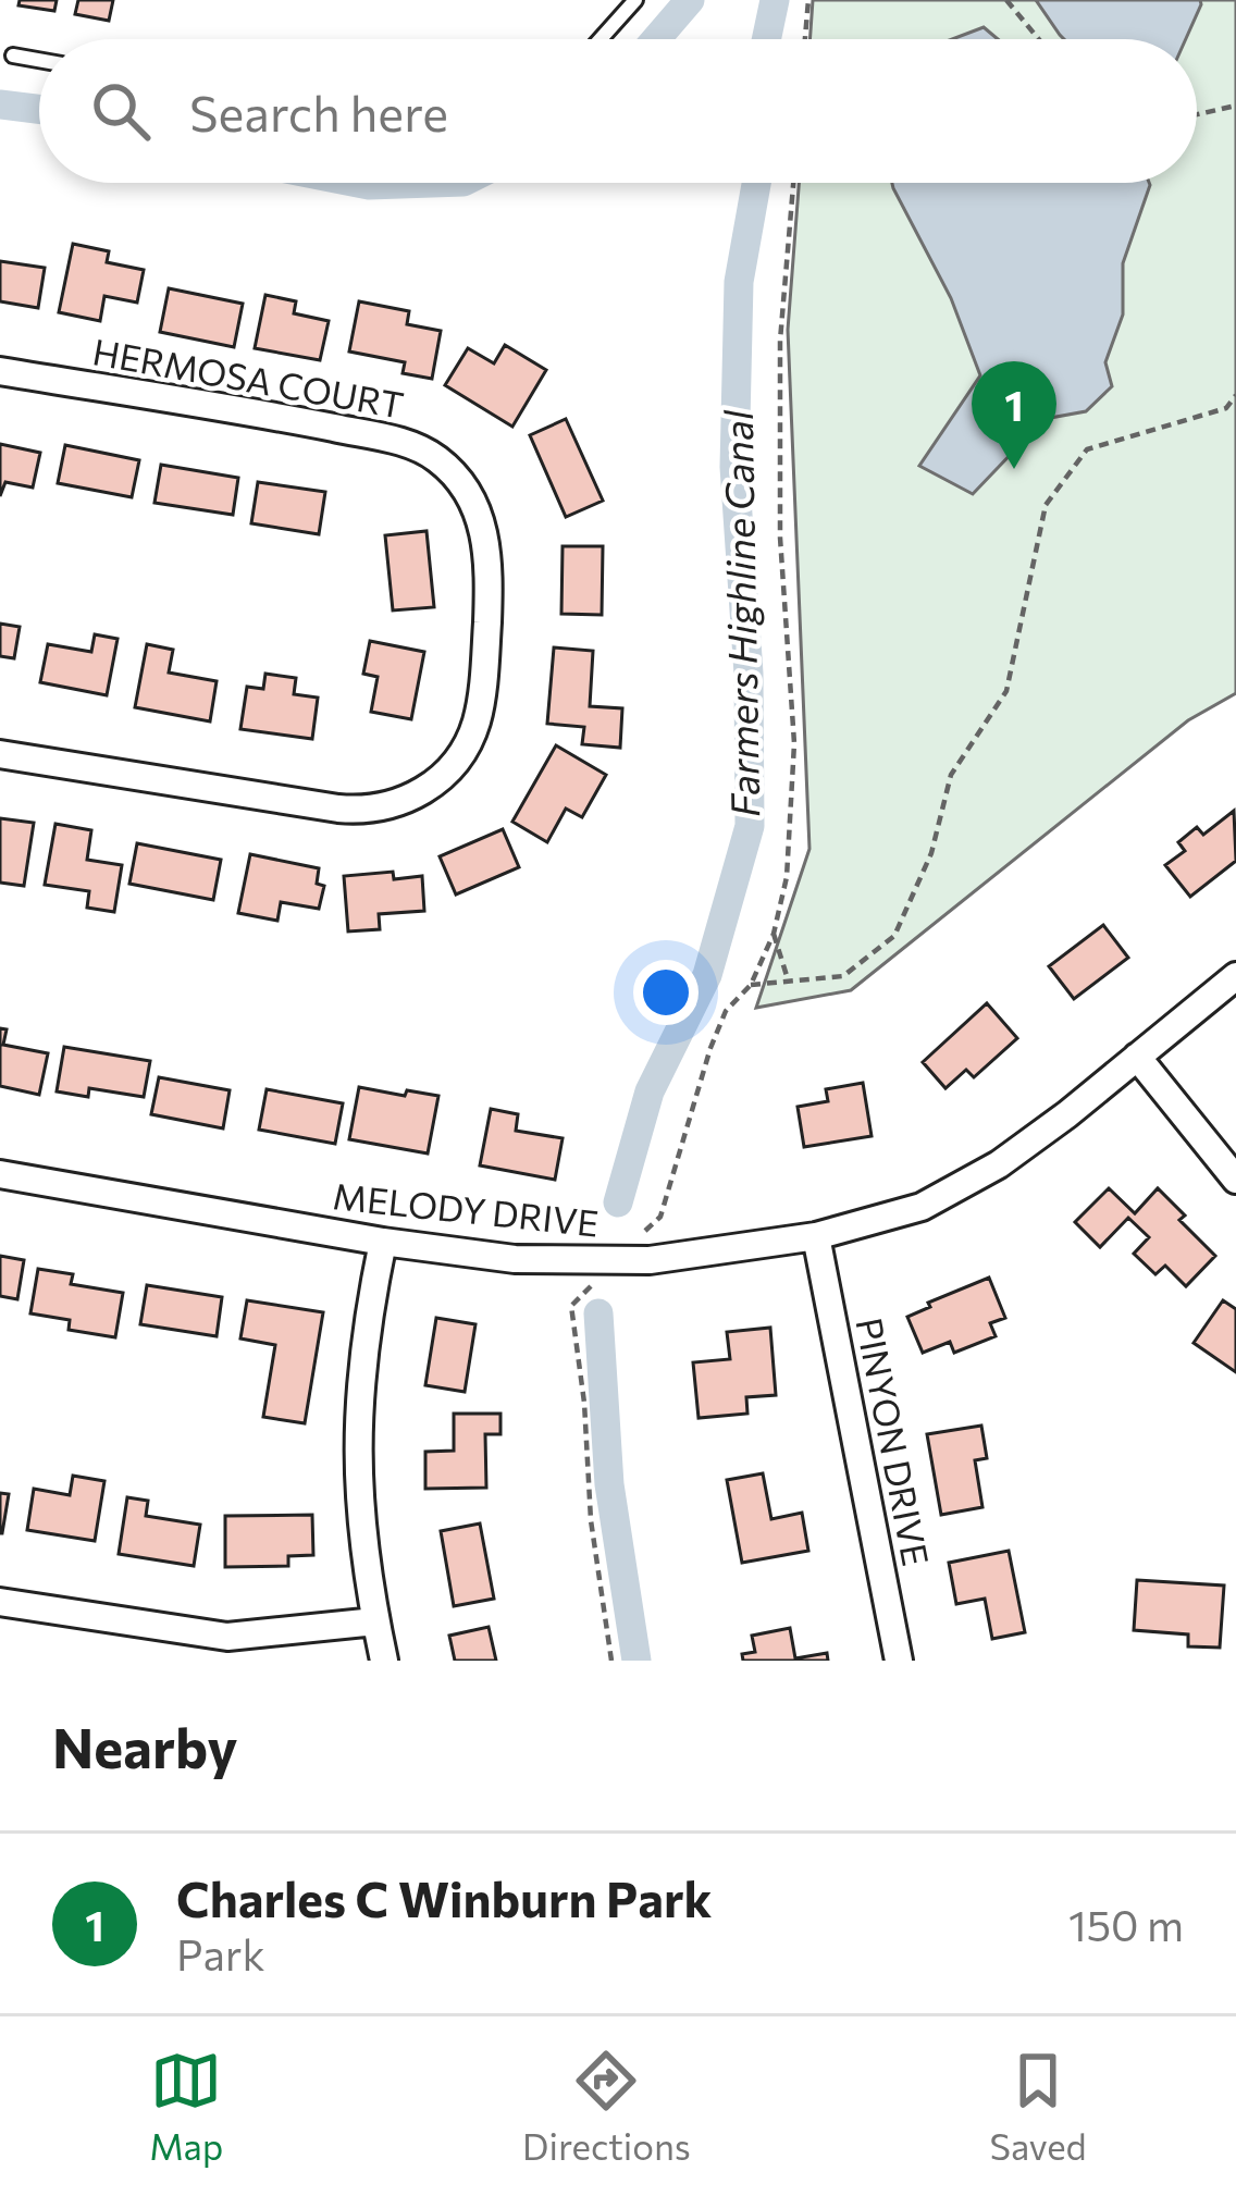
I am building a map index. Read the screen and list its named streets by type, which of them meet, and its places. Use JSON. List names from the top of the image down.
{
  "streets": {
    "street": ["HERMOSA COURT", "MELODY DRIVE", "PINYON DRIVE"]
  },
  "crossings": [
    ["MELODY DRIVE", "PINYON DRIVE"]
  ],
  "water": ["Farmers Highline Canal"],
  "page": {
    "search": "Search here",
    "pins": "1",
    "heading": "Nearby",
    "list": [
      {
        "mark": "1",
        "name": "Charles C Winburn Park",
        "note": "Park",
        "value": "150 m"
      }
    ],
    "nav": ["Map", "Directions", "Saved"]
  }
}
